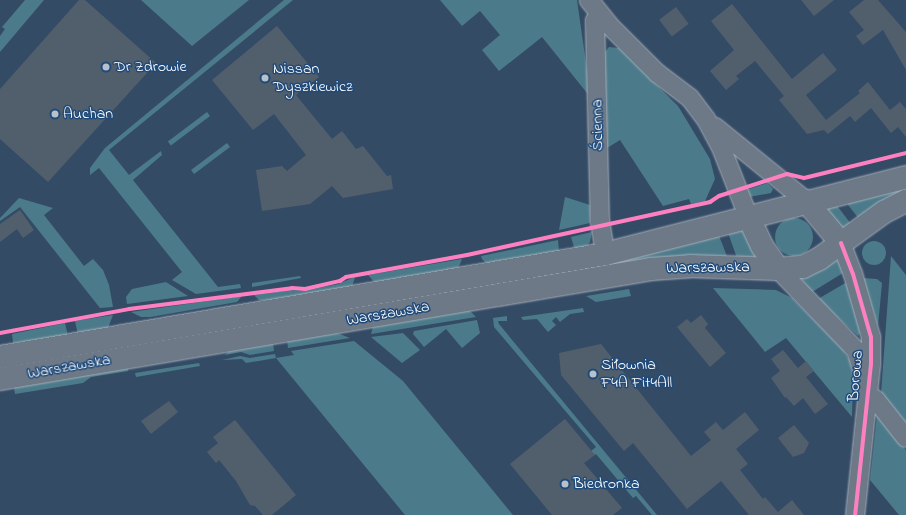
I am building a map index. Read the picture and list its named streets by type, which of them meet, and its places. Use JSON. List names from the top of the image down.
{
  "streets": {
    "main road": ["Warszawska"],
    "street": ["Ścienna", "Borowa"]
  },
  "crossings": [
    ["Ścienna", "Warszawska"],
    ["Warszawska", "Borowa"]
  ],
  "places": [
    "Dr Zdrowie",
    "Nissan Dyszkiewicz",
    "Auchan",
    "Siłownia F4A Fit4All",
    "Biedronka"
  ]
}
